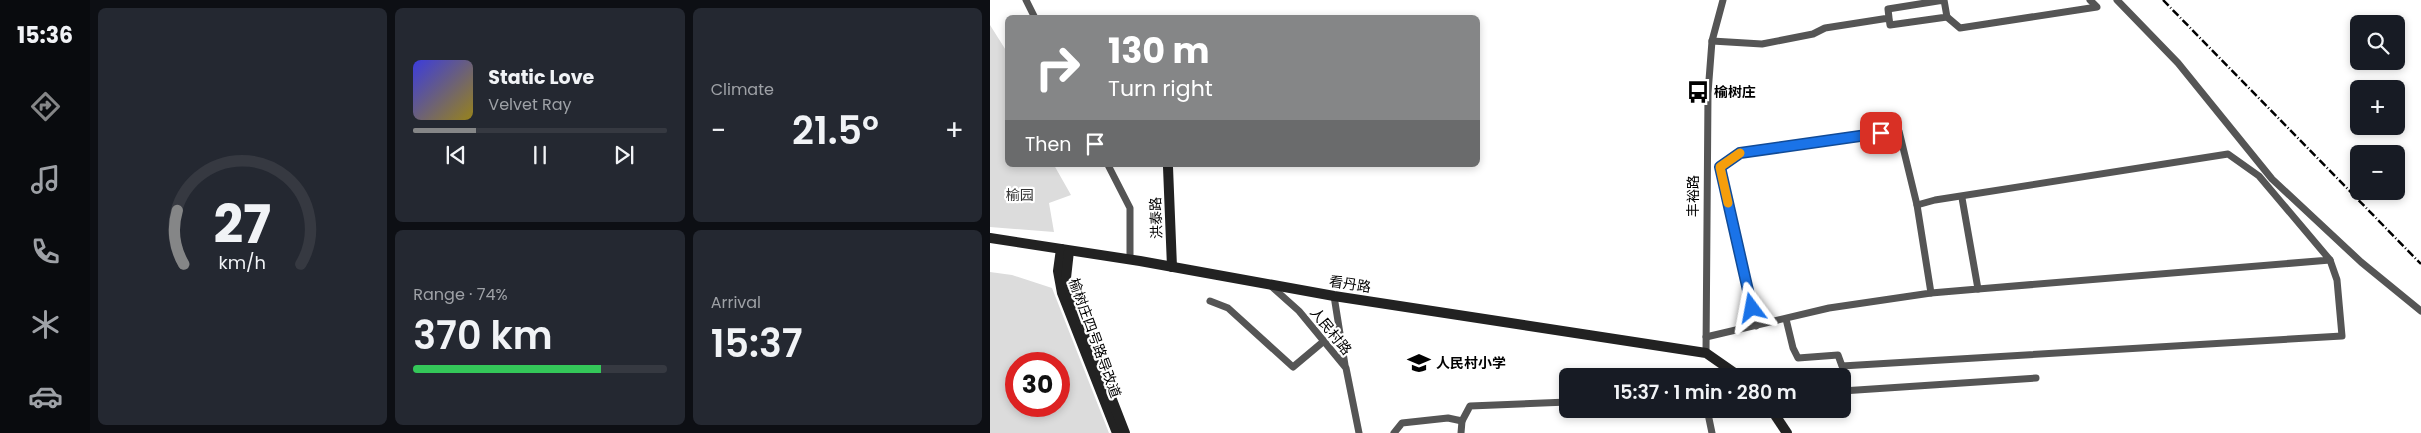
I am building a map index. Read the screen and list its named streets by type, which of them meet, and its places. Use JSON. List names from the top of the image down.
{
  "streets": {
    "street": [
      "丰裕路",
      "洪泰路",
      "看丹路",
      "人民村路",
      "榆树庄四号路导改道"
    ]
  },
  "crossings": [
    ["丰裕路", "看丹路"],
    ["洪泰路", "看丹路"],
    ["看丹路", "人民村路"],
    ["看丹路", "榆树庄四号路导改道"]
  ],
  "parks": ["榆园"],
  "places": {
    "bus stop": ["榆树庄"],
    "school or university": ["人民村小学"]
  },
  "page": {
    "tabs": "15:36",
    "tile": [
      "Climate",
      ["Range · 74%", "370 km"],
      ["Arrival", "15:37"]
    ],
    "map_buttons": ["+", "−"],
    "turn": ["130 m", "Turn right"],
    "song": ["Static Love", "Velvet Ray"],
    "heat": ["−", "21.5°", "+"],
    "then": "Then",
    "limit": "30",
    "trip": "15:37 · 1 min · 280 m",
    "gauge": ["27", "km/h"]
  }
}
